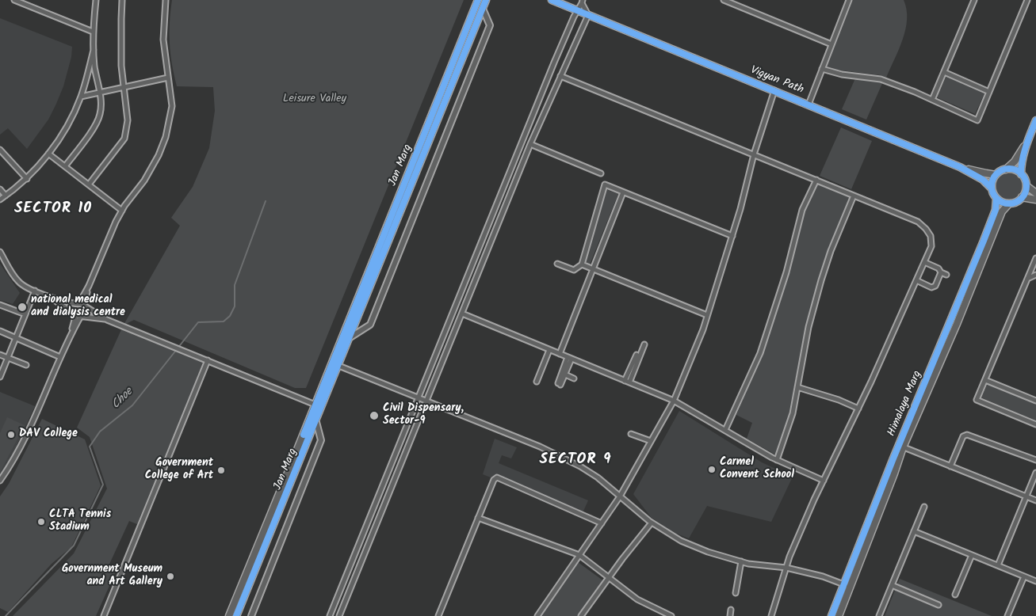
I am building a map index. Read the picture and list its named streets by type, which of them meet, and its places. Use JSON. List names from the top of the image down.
{
  "streets": {
    "main road": ["Vigyan Path", "Jan Marg", "Himalaya Marg"]
  },
  "crossings": [
    ["Vigyan Path", "Himalaya Marg"]
  ],
  "districts": ["SECTOR 10", "SECTOR 9"],
  "water": ["Choe"],
  "parks": ["Leisure Valley"],
  "places": [
    "national medical and dialysis centre",
    "Civil Dispensary, Sector-9",
    "DAV College",
    "Carmel Convent School",
    "Government College of Art",
    "CLTA Tennis Stadium",
    "Government Museum and Art Gallery"
  ]
}
